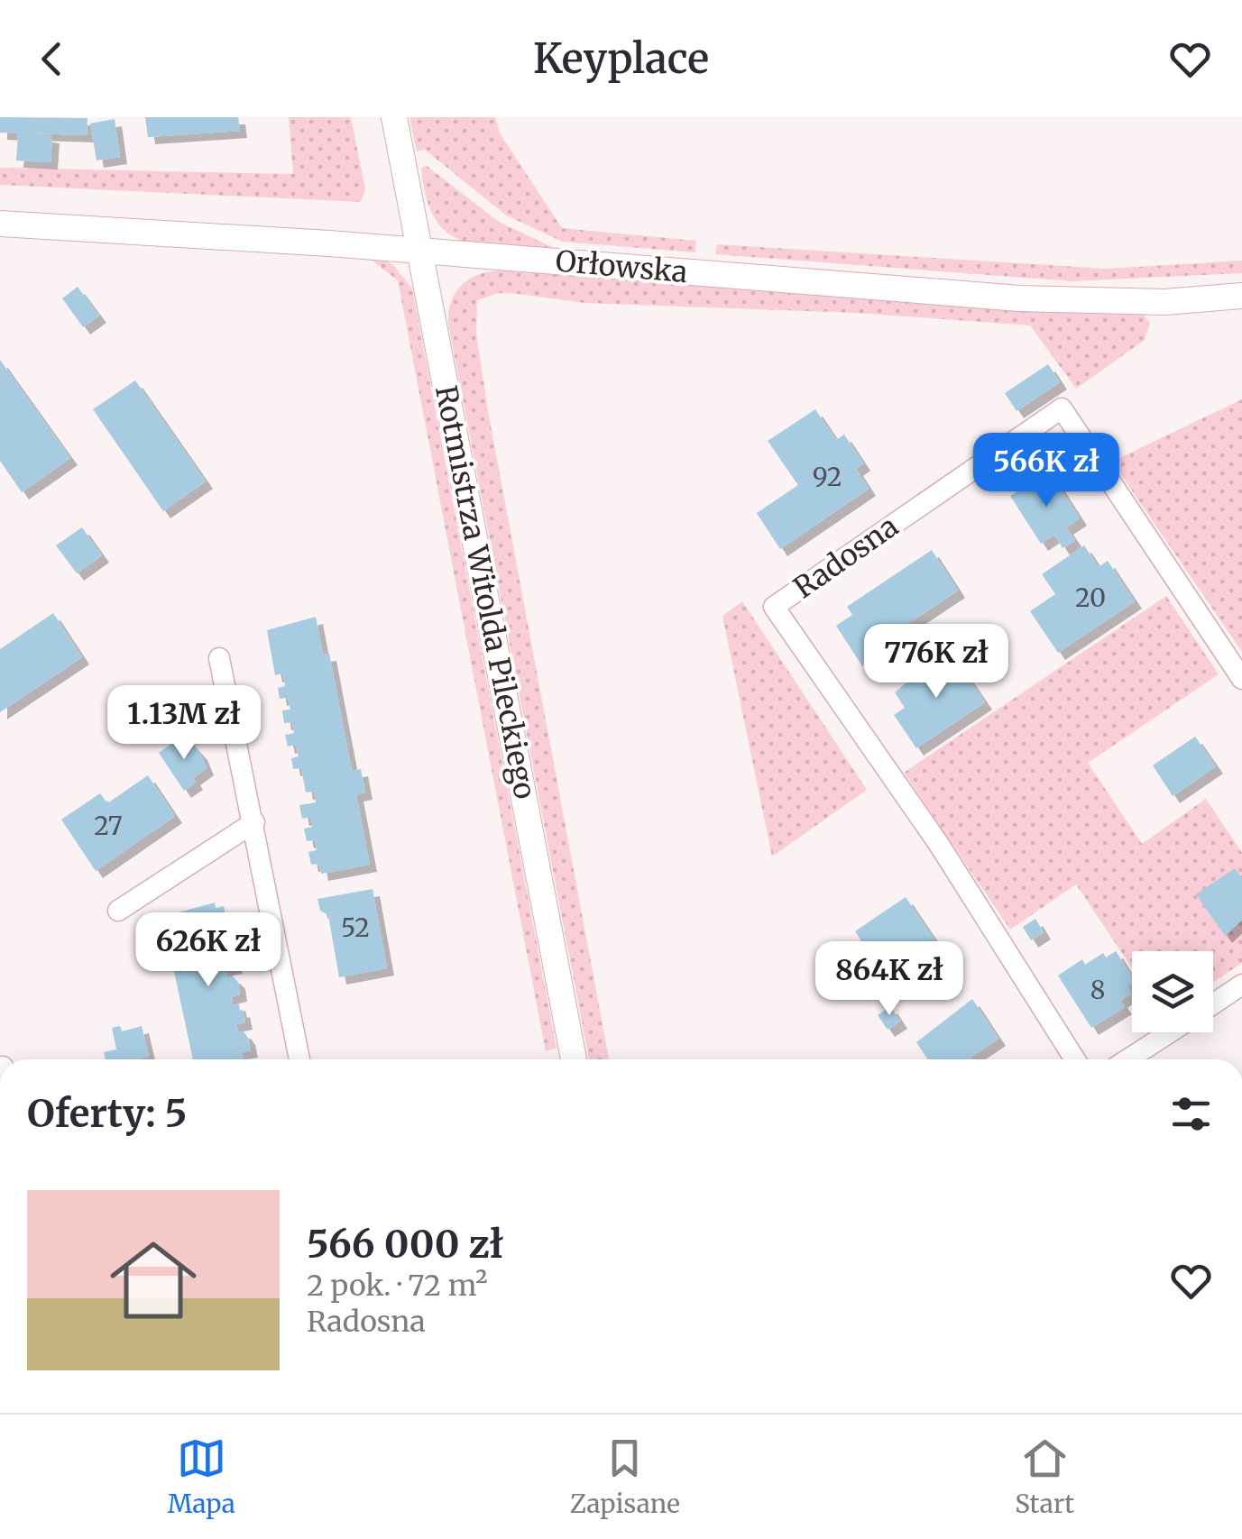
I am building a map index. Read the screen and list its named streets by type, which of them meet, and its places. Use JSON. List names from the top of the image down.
{
  "streets": {
    "street": ["Orłowska", "Radosna", "Rotmistrza Witolda Pileckiego"]
  },
  "crossings": [
    ["Orłowska", "Rotmistrza Witolda Pileckiego"]
  ],
  "house_numbers": [
    "92",
    "20",
    "27",
    "52",
    "8"
  ],
  "page": {
    "header": "Keyplace",
    "price": [
      "566K zł",
      "776K zł",
      "1.13M zł",
      "626K zł",
      "864K zł"
    ],
    "heading": "Oferty: 5",
    "list": [
      {
        "name": "566 000 zł",
        "note": "2 pok. · 72 m² · Radosna"
      }
    ],
    "tabs": ["Mapa", "Zapisane", "Start"]
  }
}
